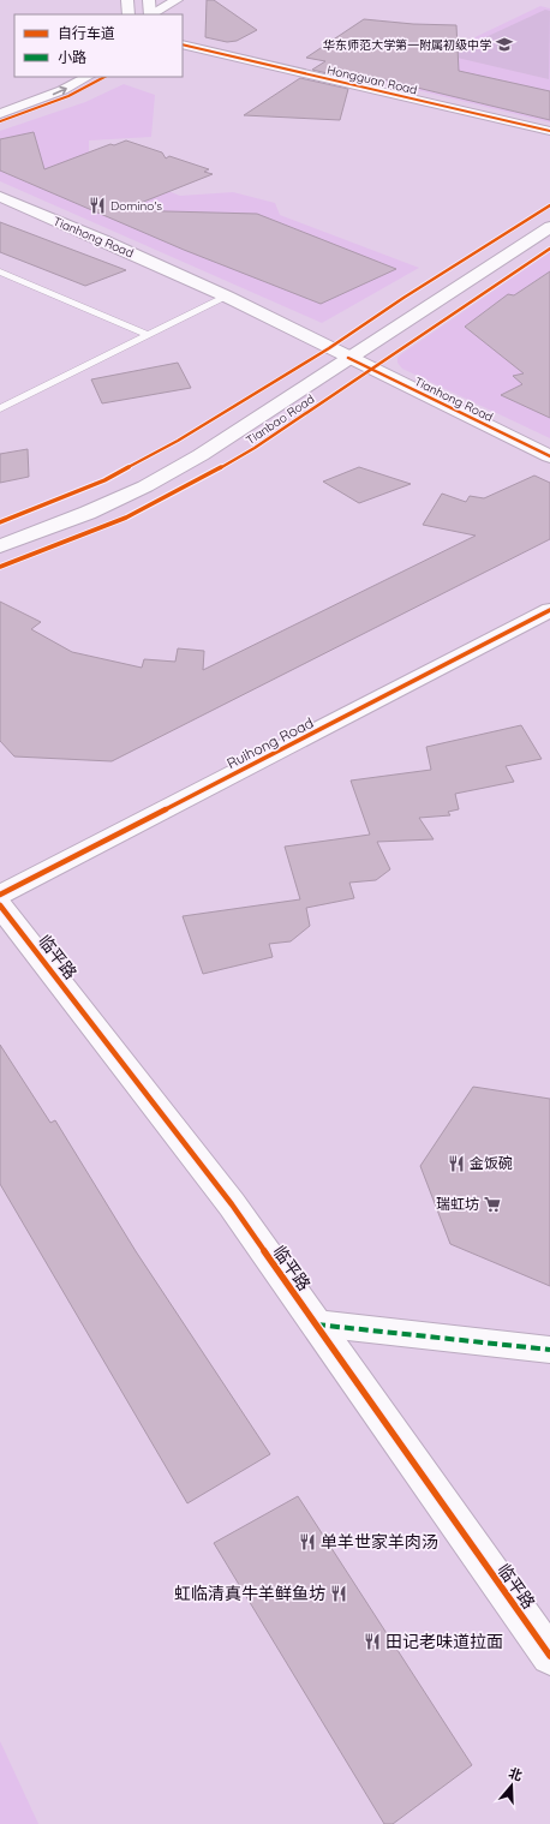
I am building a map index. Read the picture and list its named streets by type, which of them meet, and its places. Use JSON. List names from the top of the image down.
{
  "streets": {
    "street": [
      "Hongguan Road",
      "Tianhong Road",
      "Tianbao Road",
      "Ruihong Road",
      "临平路"
    ]
  },
  "crossings": [
    ["Tianhong Road", "Tianbao Road"]
  ],
  "places": {
    "school or university": ["华东师范大学第一附属初级中学"],
    "restaurant": [
      "Domino's",
      "金饭碗",
      "单羊世家羊肉汤",
      "虹临清真牛羊鲜鱼坊",
      "田记老味道拉面"
    ],
    "supermarket": ["瑞虹坊"]
  },
  "legend": ["自行车道", "小路"],
  "north": "top"
}
